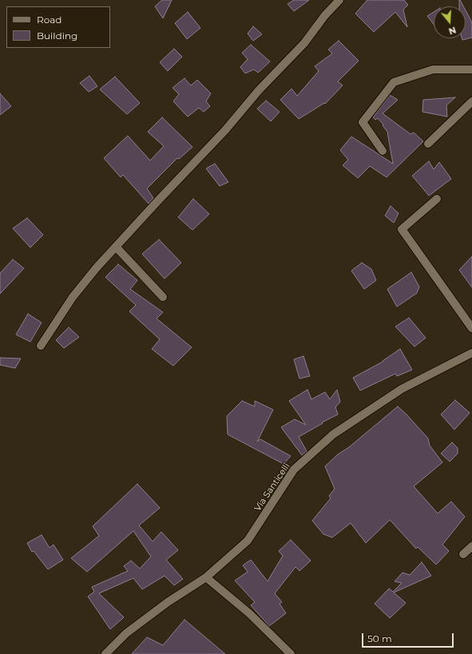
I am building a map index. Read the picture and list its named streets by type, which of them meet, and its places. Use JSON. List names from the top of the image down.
{
  "streets": {
    "street": ["Via Santicelli"]
  },
  "legend": ["Road", "Building"],
  "scale_bar": "50 m",
  "north": "bottom"
}
